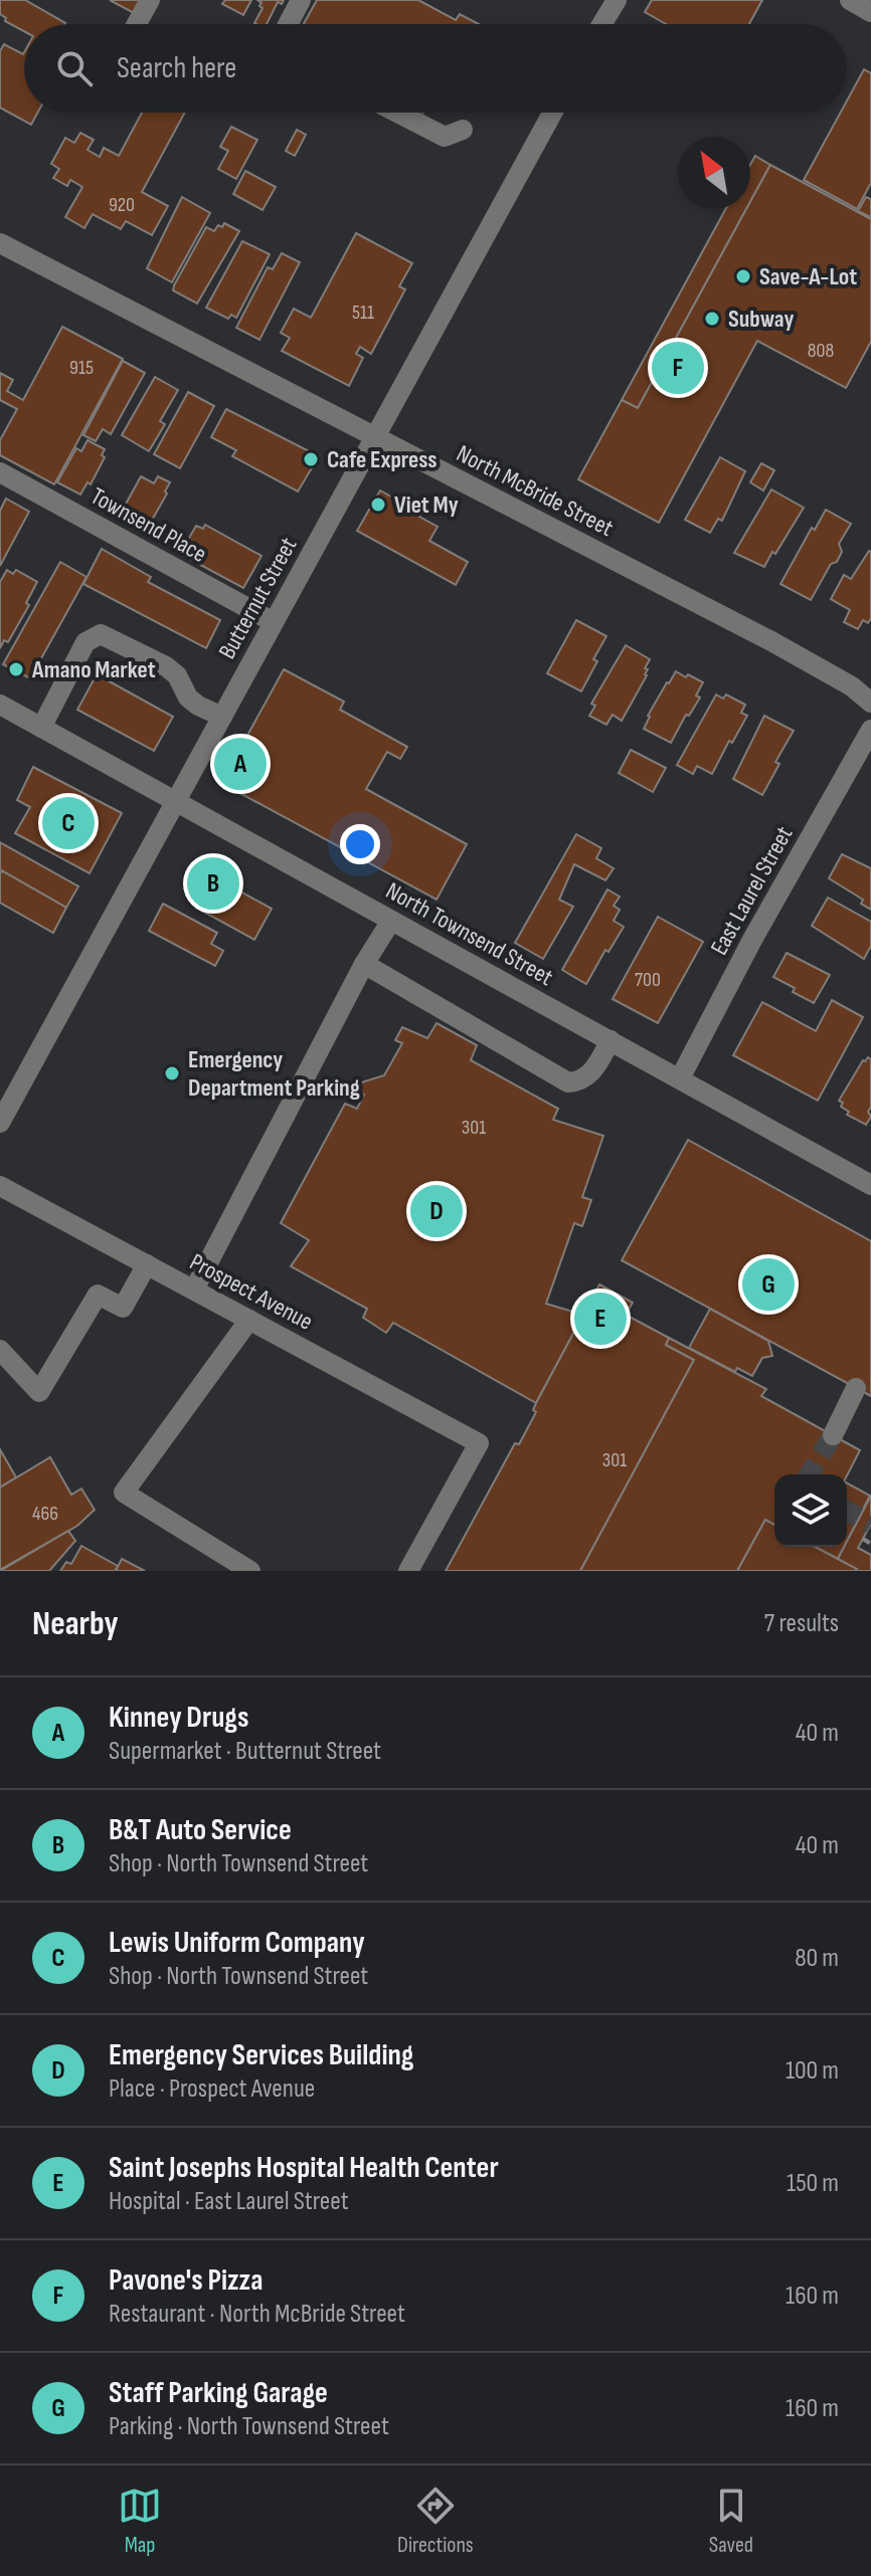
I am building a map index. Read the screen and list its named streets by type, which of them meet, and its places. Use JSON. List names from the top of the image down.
{
  "streets": {
    "street": [
      "North McBride Street",
      "Townsend Place",
      "Butternut Street",
      "East Laurel Street",
      "North Townsend Street",
      "Prospect Avenue"
    ]
  },
  "crossings": [
    ["North McBride Street", "Butternut Street"],
    ["Townsend Place", "Butternut Street"],
    ["Butternut Street", "North Townsend Street"],
    ["East Laurel Street", "North Townsend Street"]
  ],
  "places": [
    "Save-A-Lot",
    "Subway",
    "Cafe Express",
    "Viet My",
    "Amano Market",
    "Emergency Department Parking"
  ],
  "house_numbers": [
    "920",
    "511",
    "808",
    "915",
    "700",
    "301",
    "301",
    "466"
  ],
  "north": "top left",
  "page": {
    "search": "Search here",
    "pins": [
      "F",
      "A",
      "C",
      "B",
      "D",
      "G",
      "E"
    ],
    "heading": ["Nearby", "7 results"],
    "list": [
      {
        "mark": "A",
        "name": "Kinney Drugs",
        "note": "Supermarket · Butternut Street",
        "value": "40 m"
      },
      {
        "mark": "B",
        "name": "B&T Auto Service",
        "note": "Shop · North Townsend Street",
        "value": "40 m"
      },
      {
        "mark": "C",
        "name": "Lewis Uniform Company",
        "note": "Shop · North Townsend Street",
        "value": "80 m"
      },
      {
        "mark": "D",
        "name": "Emergency Services Building",
        "note": "Place · Prospect Avenue",
        "value": "100 m"
      },
      {
        "mark": "E",
        "name": "Saint Josephs Hospital Health Center",
        "note": "Hospital · East Laurel Street",
        "value": "150 m"
      },
      {
        "mark": "F",
        "name": "Pavone's Pizza",
        "note": "Restaurant · North McBride Street",
        "value": "160 m"
      },
      {
        "mark": "G",
        "name": "Staff Parking Garage",
        "note": "Parking · North Townsend Street",
        "value": "160 m"
      }
    ],
    "nav": ["Map", "Directions", "Saved"]
  }
}
